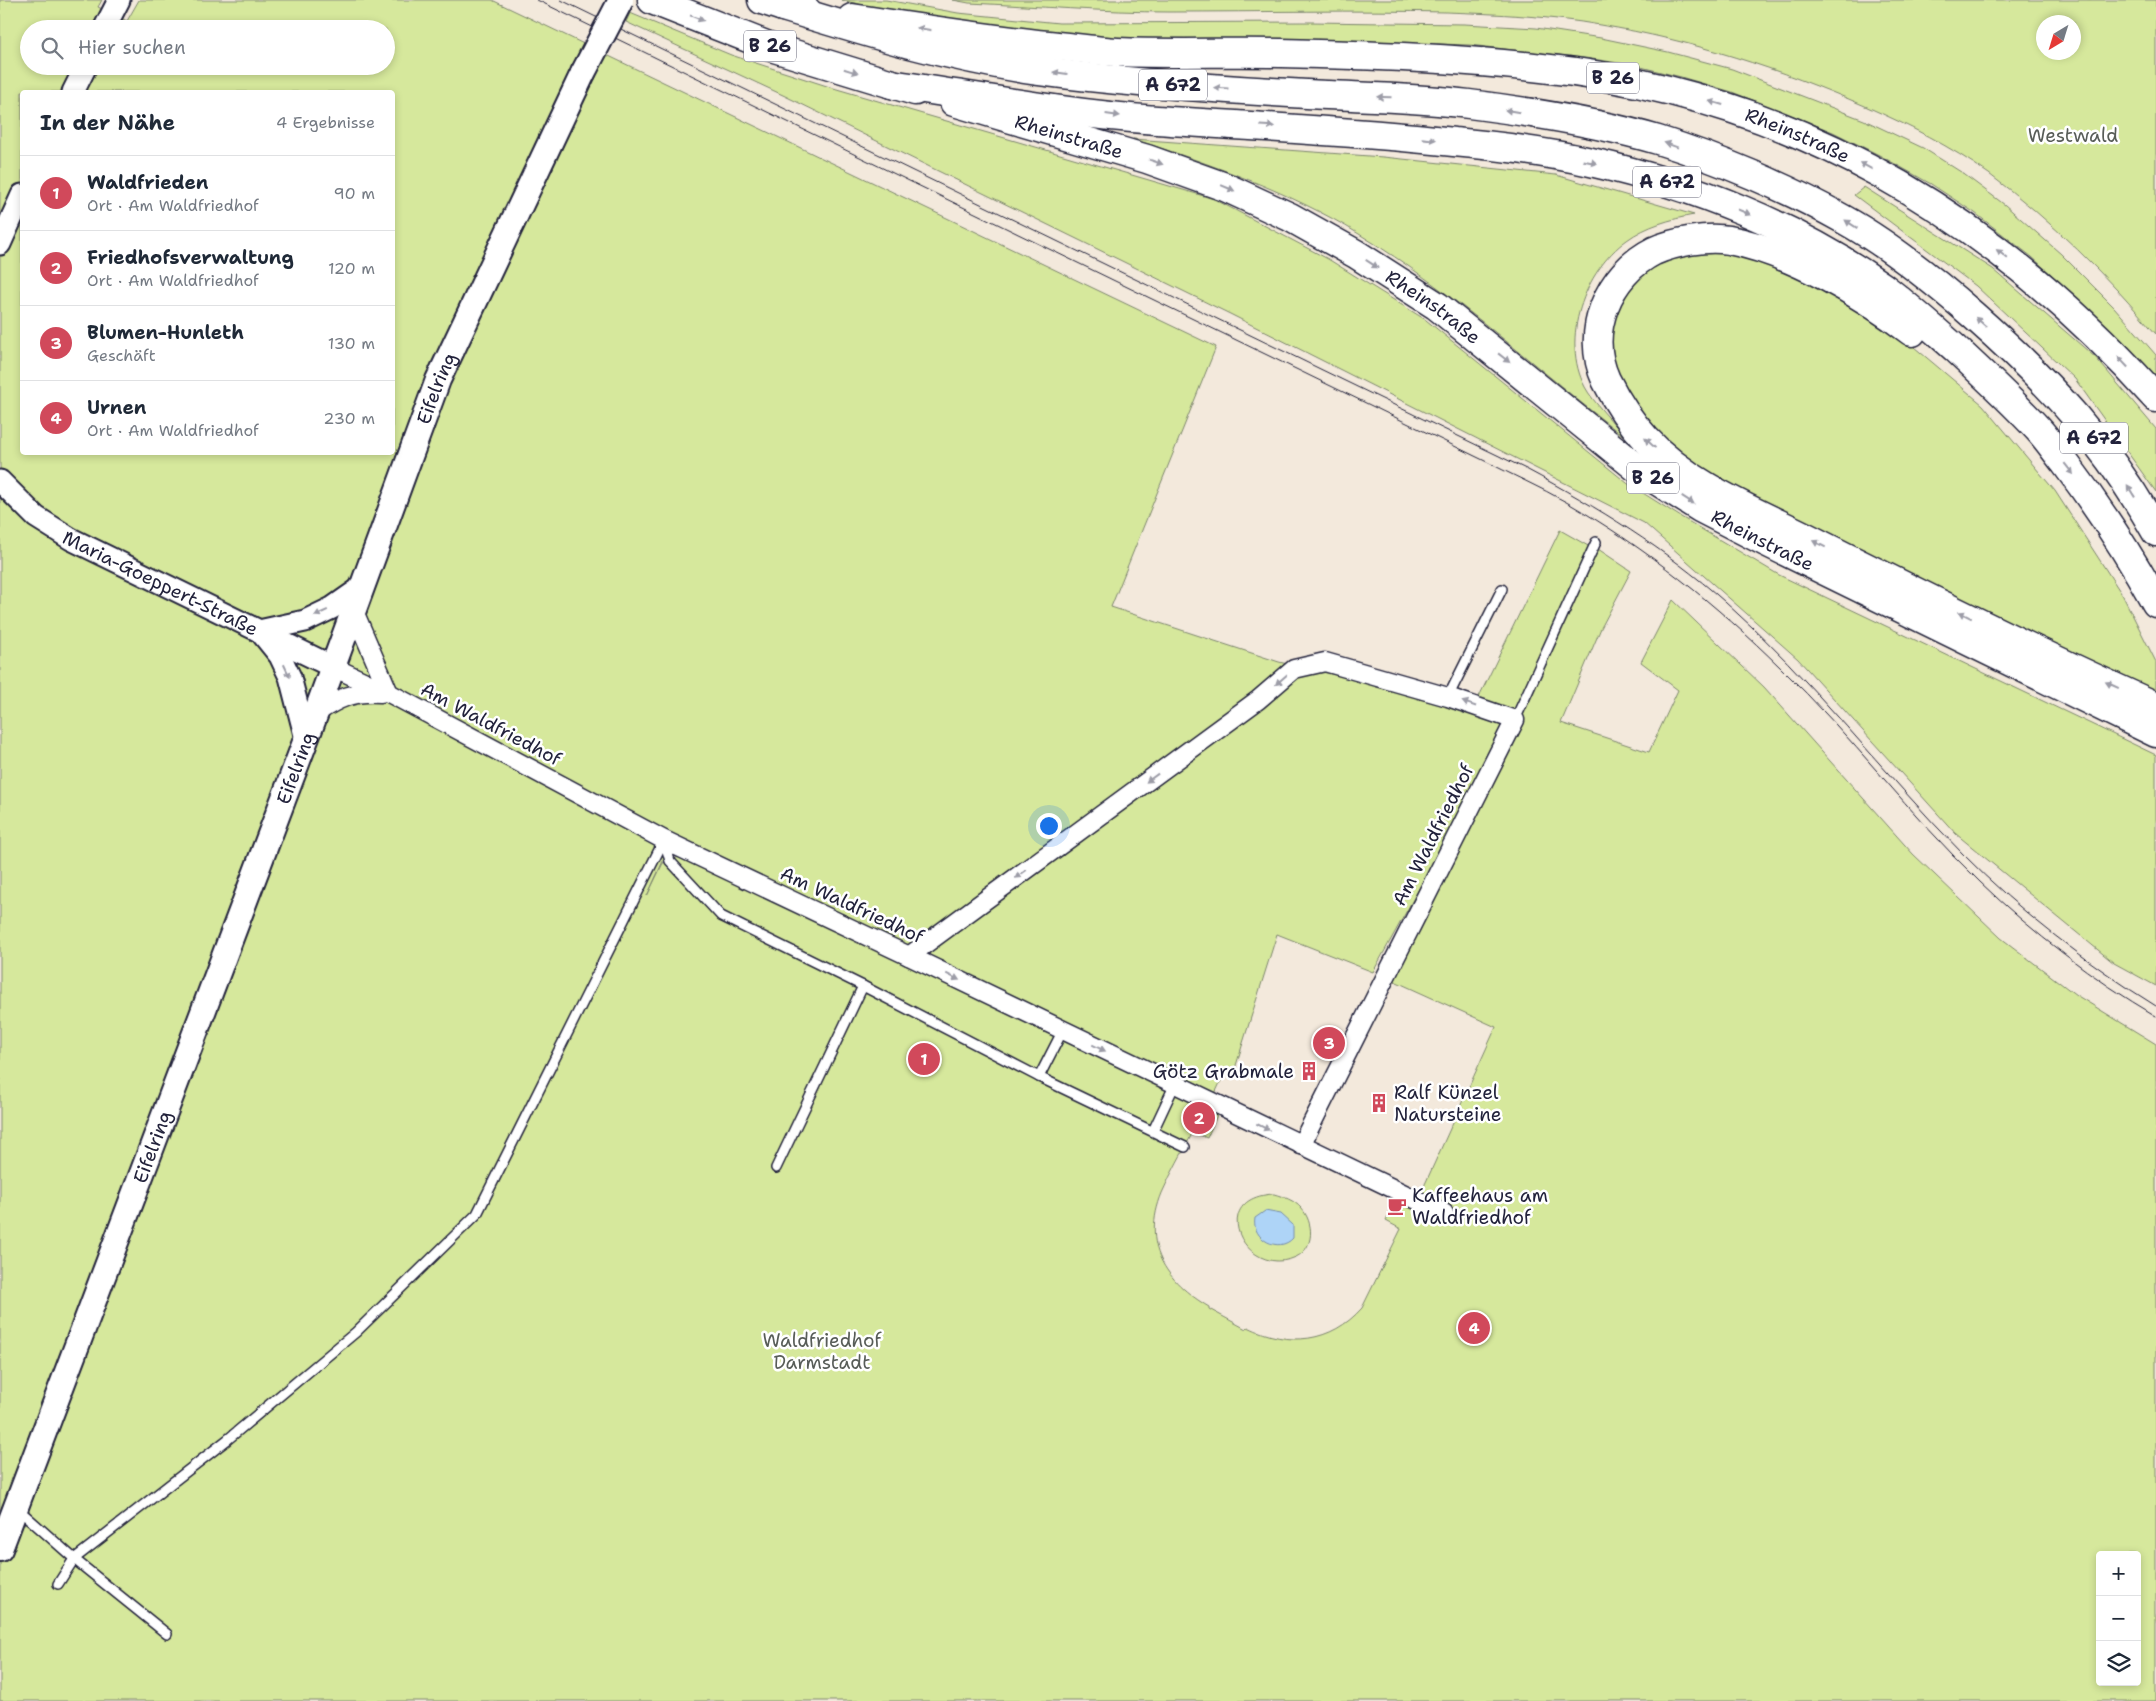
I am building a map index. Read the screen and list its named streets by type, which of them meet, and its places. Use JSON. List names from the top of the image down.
{
  "streets": {
    "main road": [
      "B 26",
      "A 672",
      "Rheinstraße",
      "Eifelring"
    ],
    "street": ["Maria-Goeppert-Straße", "Am Waldfriedhof"]
  },
  "crossings": [
    ["A 672", "Rheinstraße"],
    ["Eifelring", "Maria-Goeppert-Straße"],
    ["Eifelring", "Am Waldfriedhof"],
    ["Maria-Goeppert-Straße", "Am Waldfriedhof"]
  ],
  "parks": ["Westwald", "Waldfriedhof Darmstadt"],
  "places": {
    "building": ["Götz Grabmale", "Ralf Künzel Natursteine"],
    "cafe": ["Kaffeehaus am Waldfriedhof"]
  },
  "north": "bottom left",
  "page": {
    "search": "Hier suchen",
    "heading": ["In der Nähe", "4 Ergebnisse"],
    "list": [
      {
        "mark": "1",
        "name": "Waldfrieden",
        "note": "Ort · Am Waldfriedhof",
        "value": "90 m"
      },
      {
        "mark": "2",
        "name": "Friedhofsverwaltung",
        "note": "Ort · Am Waldfriedhof",
        "value": "120 m"
      },
      {
        "mark": "3",
        "name": "Blumen-Hunleth",
        "note": "Geschäft",
        "value": "130 m"
      },
      {
        "mark": "4",
        "name": "Urnen",
        "note": "Ort · Am Waldfriedhof",
        "value": "230 m"
      }
    ],
    "pins": [
      "3",
      "1",
      "2",
      "4"
    ],
    "map_buttons": ["+", "−"]
  }
}
